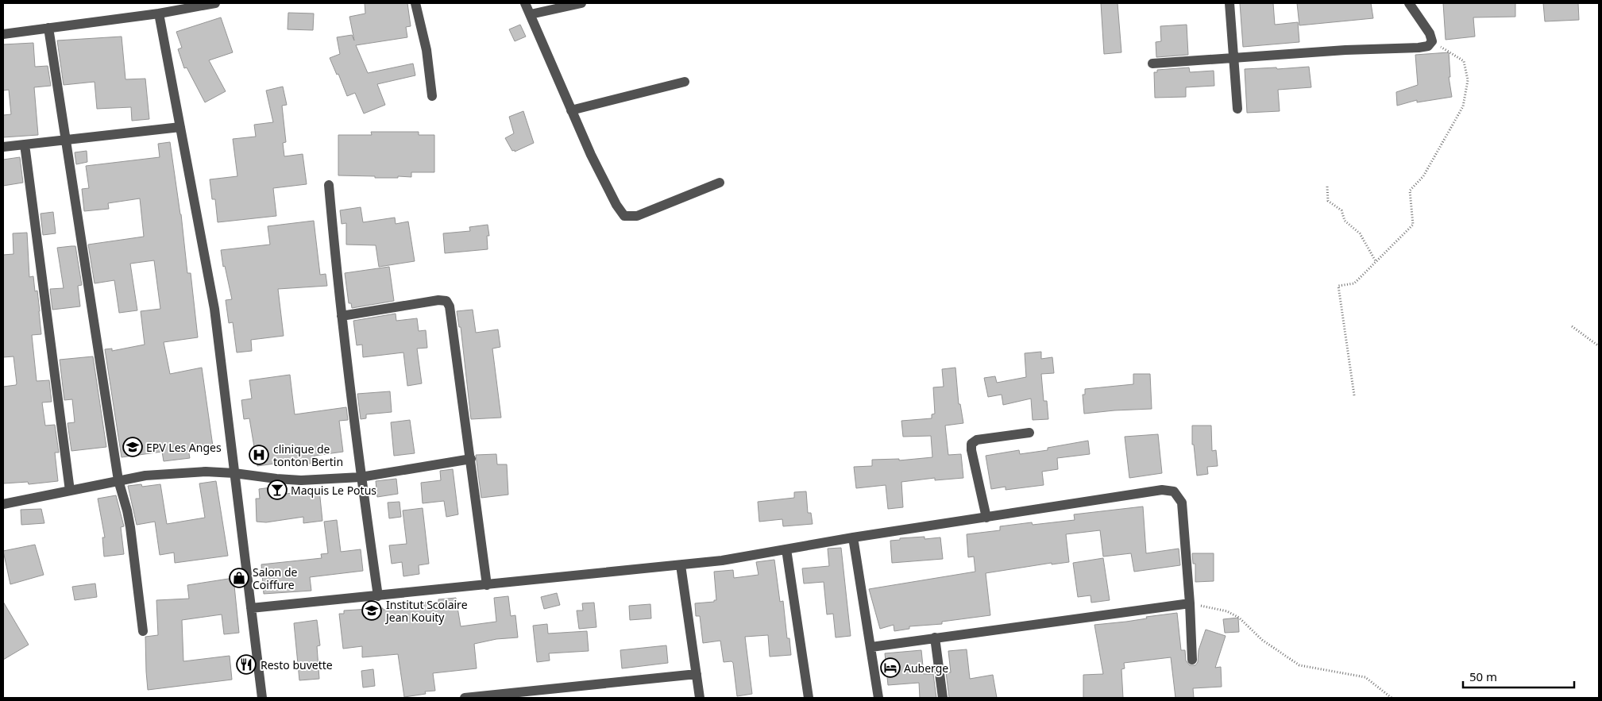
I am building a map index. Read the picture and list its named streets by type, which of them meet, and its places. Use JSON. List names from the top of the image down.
{
  "places": {
    "school or university": ["EPV Les Anges", "Institut Scolaire Jean Kouity"],
    "hospital": ["clinique de tonton Bertin"],
    "bar": ["Maquis Le Potus"],
    "shop": ["Salon de Coiffure"],
    "restaurant": ["Resto buvette"],
    "hotel": ["Auberge"]
  },
  "scale_bar": "50 m"
}
